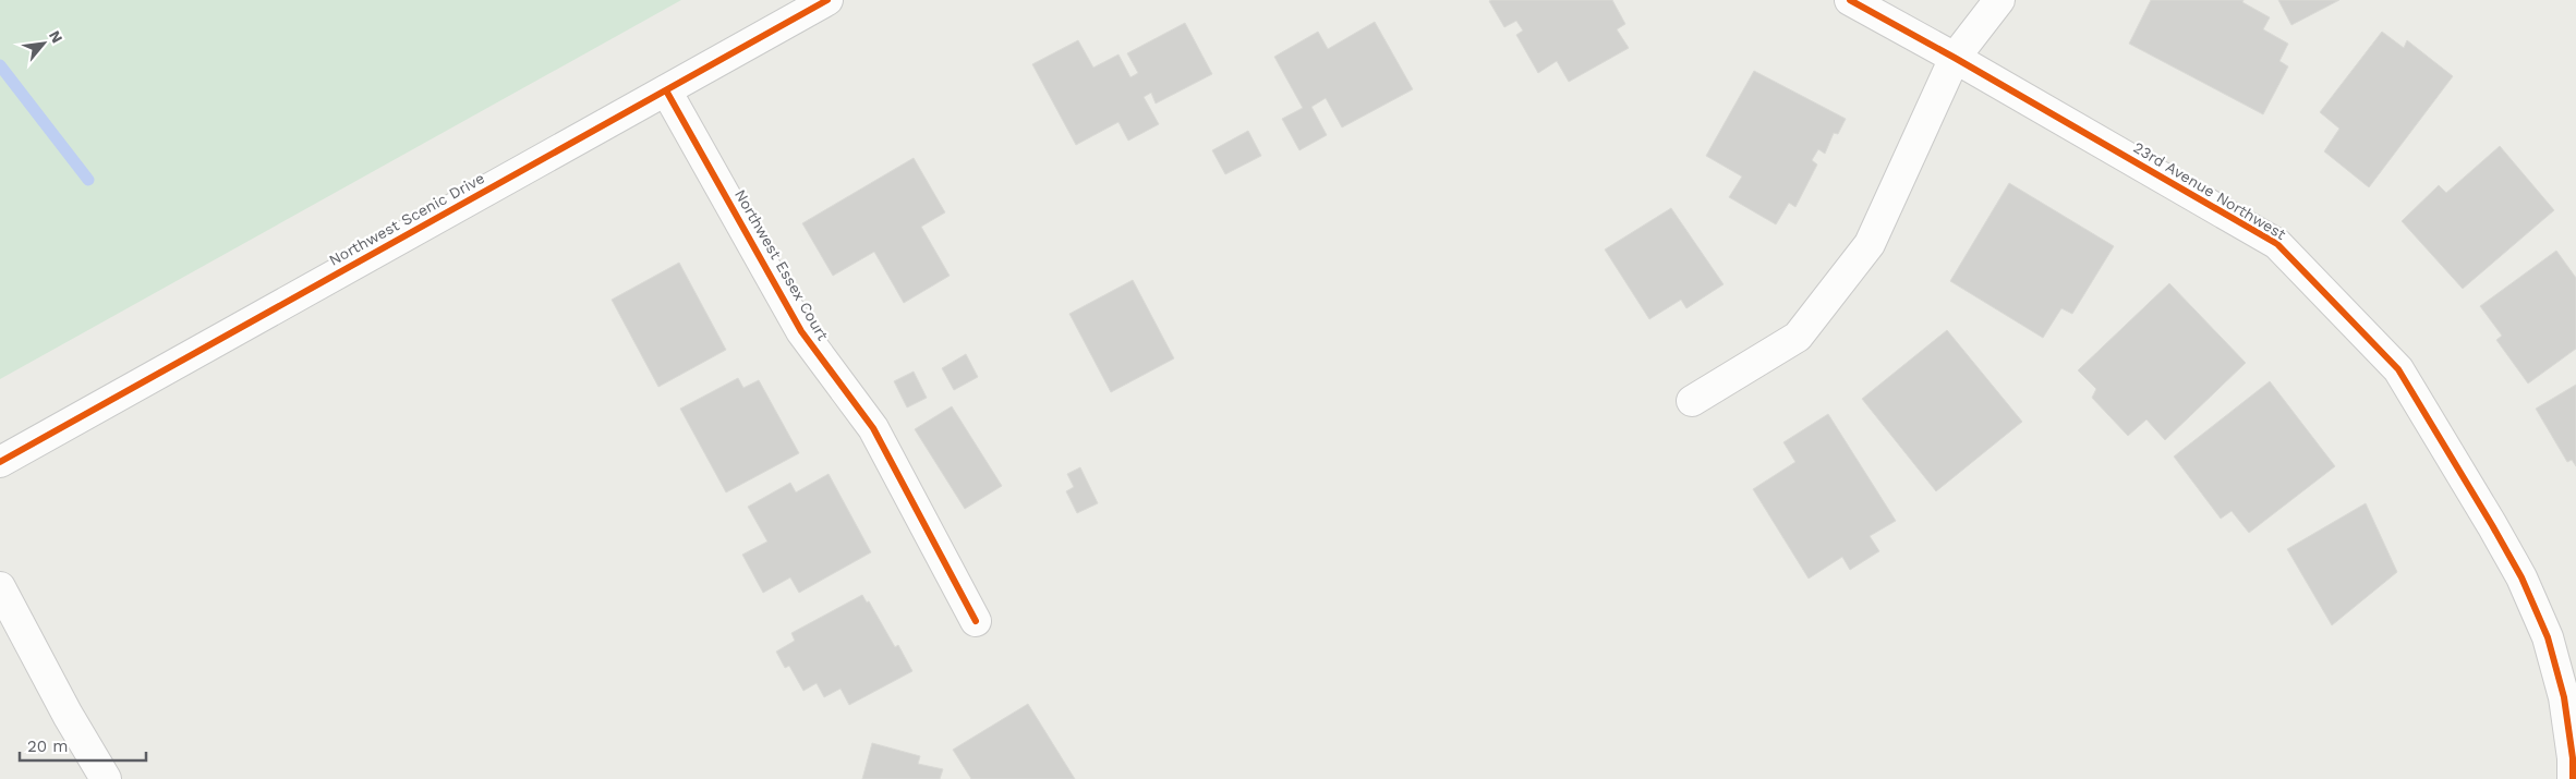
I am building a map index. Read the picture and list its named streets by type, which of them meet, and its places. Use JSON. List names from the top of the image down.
{
  "streets": {
    "street": ["23rd Avenue Northwest", "Northwest Scenic Drive", "Northwest Essex Court"]
  },
  "crossings": [
    ["Northwest Scenic Drive", "Northwest Essex Court"]
  ],
  "scale_bar": "20 m",
  "north": "top right"
}
